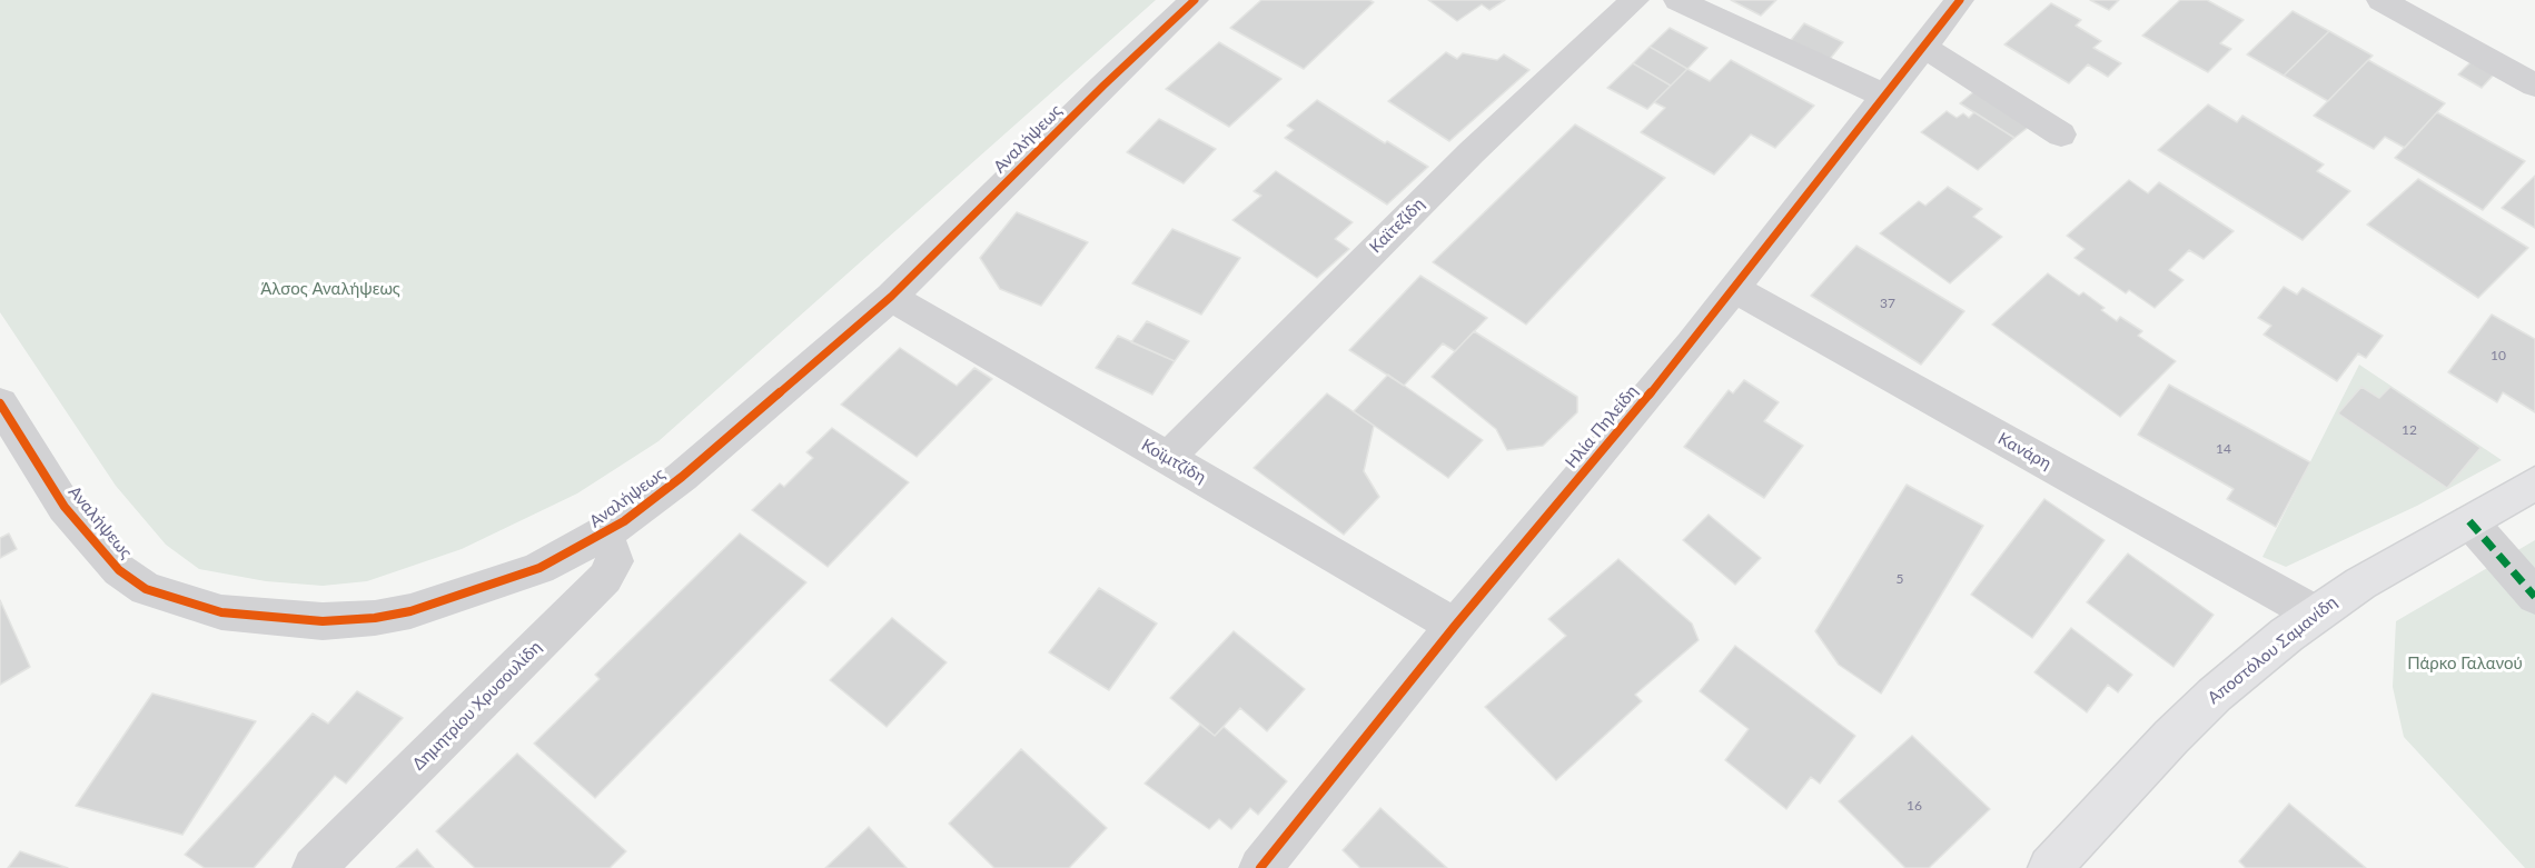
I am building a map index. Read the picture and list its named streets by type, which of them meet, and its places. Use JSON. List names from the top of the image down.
{
  "streets": {
    "main road": ["Αποστόλου Σαμανίδη"],
    "street": [
      "Αναλήψεως",
      "Καϊτεζίδη",
      "Ηλία Πηλείδη",
      "Κανάρη",
      "Κοϊμτζίδη",
      "Δημητρίου Χρυσουλίδη"
    ]
  },
  "crossings": [
    ["Αναλήψεως", "Κοϊμτζίδη"],
    ["Αναλήψεως", "Δημητρίου Χρυσουλίδη"],
    ["Καϊτεζίδη", "Κοϊμτζίδη"],
    ["Ηλία Πηλείδη", "Κανάρη"],
    ["Ηλία Πηλείδη", "Κοϊμτζίδη"],
    ["Κανάρη", "Αποστόλου Σαμανίδη"]
  ],
  "parks": ["Άλσος Αναλήψεως", "Πάρκο Γαλανού"],
  "house_numbers": [
    "37",
    "10",
    "12",
    "14",
    "5",
    "16"
  ]
}
